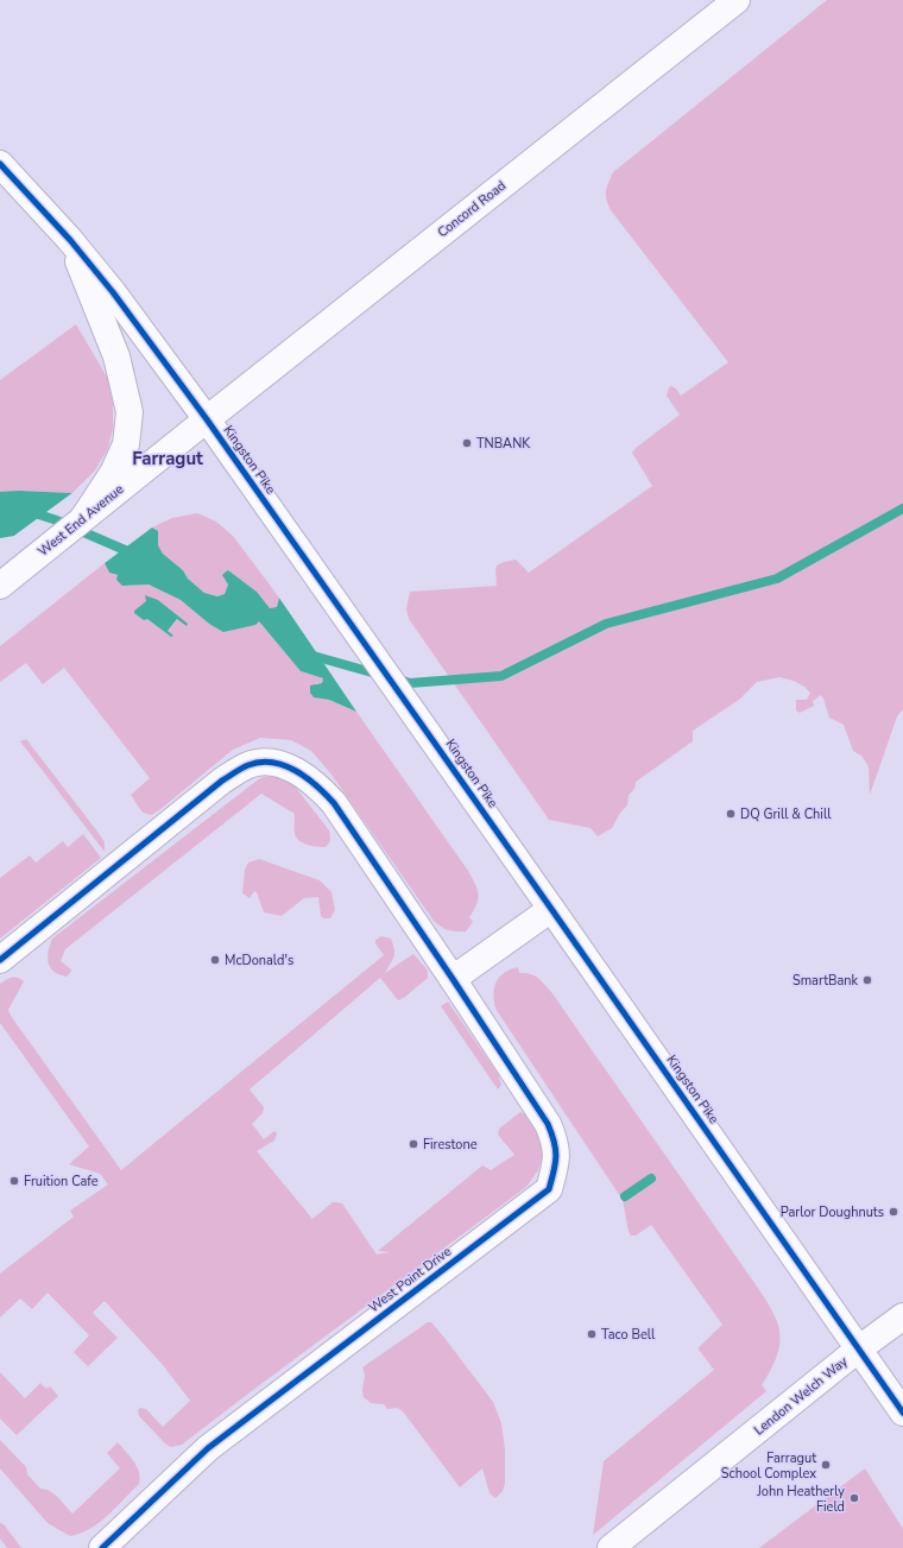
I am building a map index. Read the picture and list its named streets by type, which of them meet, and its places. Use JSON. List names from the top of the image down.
{
  "streets": {
    "street": [
      "Concord Road",
      "Kingston Pike",
      "West End Avenue",
      "West Point Drive",
      "Lendon Welch Way"
    ]
  },
  "crossings": [
    ["Concord Road", "Kingston Pike"],
    ["Concord Road", "West End Avenue"],
    ["Kingston Pike", "West End Avenue"],
    ["Kingston Pike", "Lendon Welch Way"]
  ],
  "districts": ["Farragut"],
  "places": [
    "TNBANK",
    "DQ Grill & Chill",
    "McDonald's",
    "SmartBank",
    "Firestone",
    "Fruition Cafe",
    "Parlor Doughnuts",
    "Taco Bell",
    "Farragut School Complex",
    "John Heatherly Field"
  ]
}
